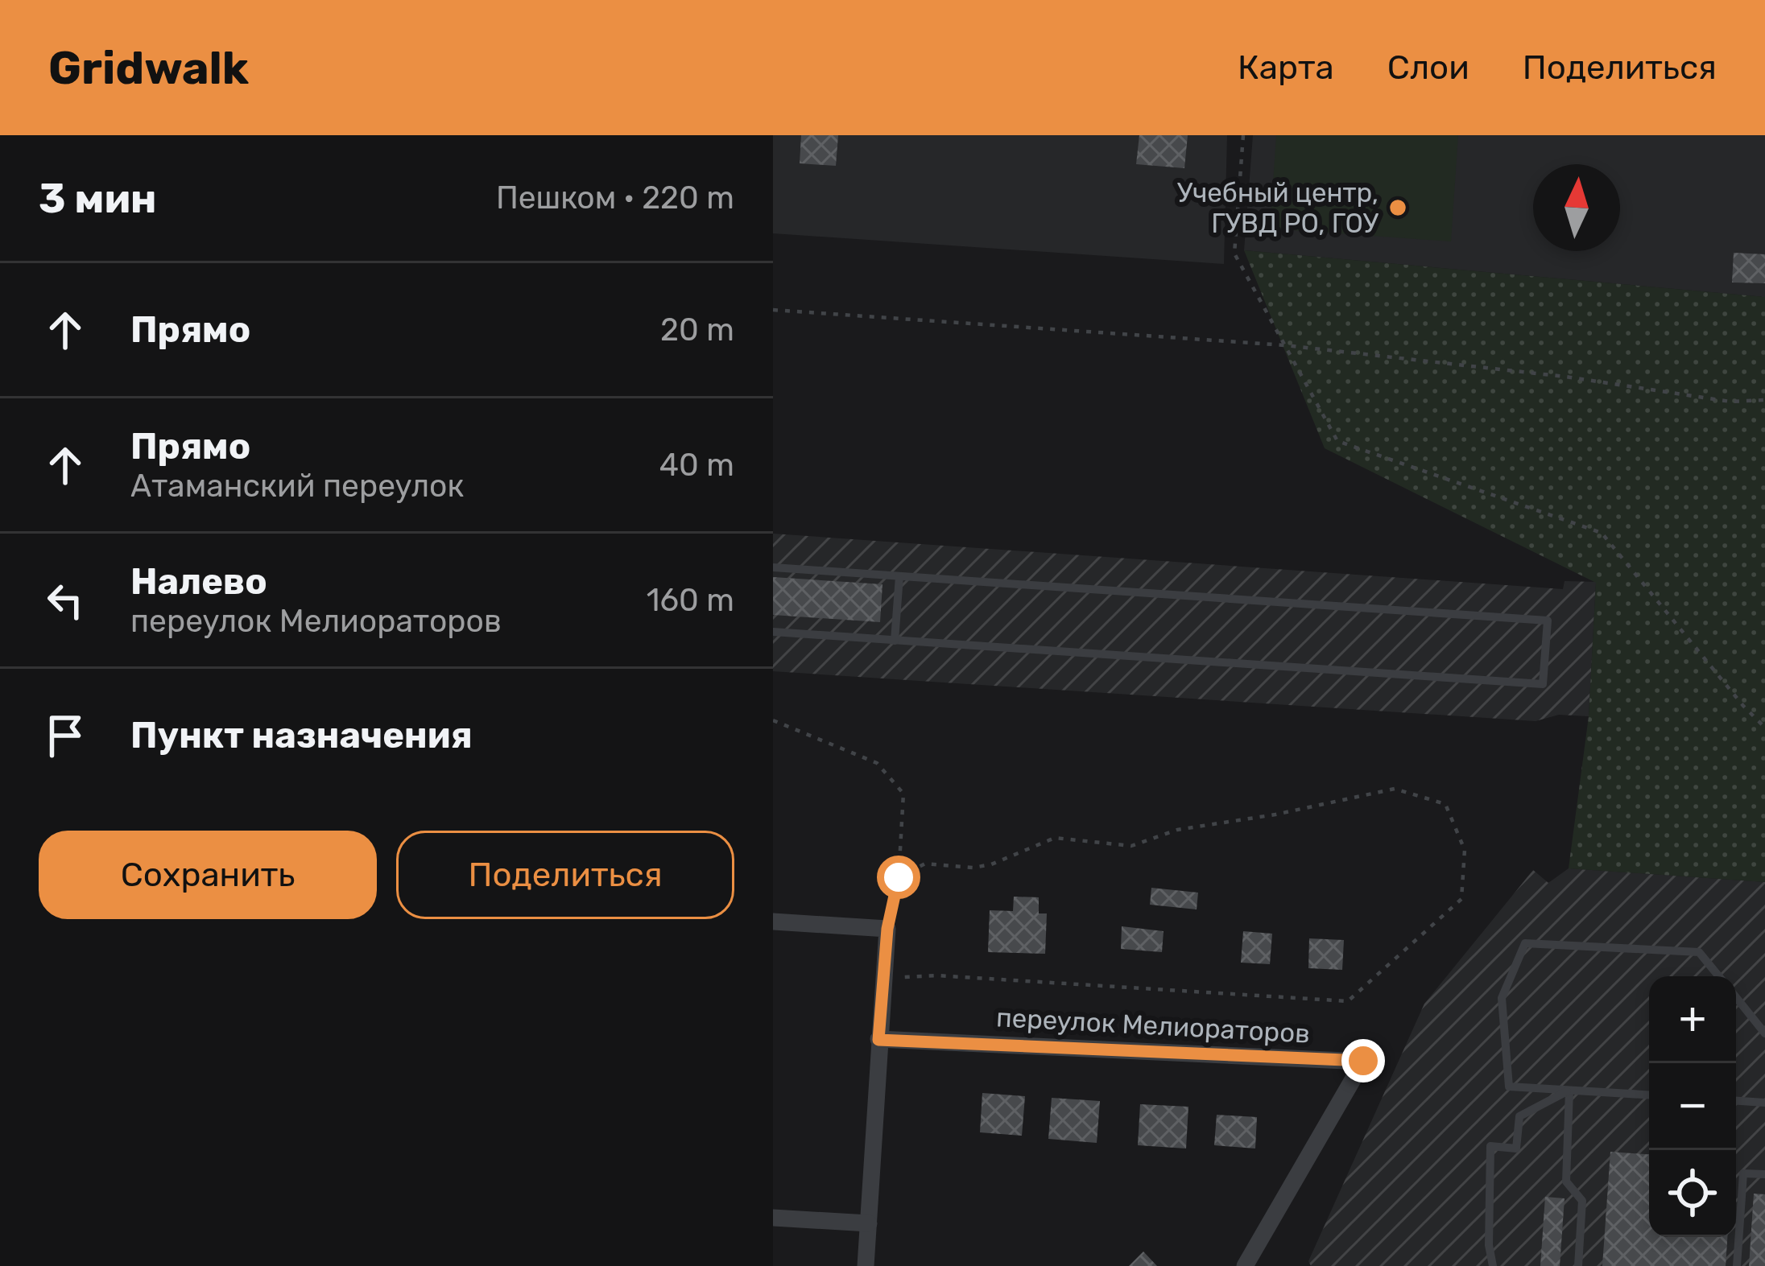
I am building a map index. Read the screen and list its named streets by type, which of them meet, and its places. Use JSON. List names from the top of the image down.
{
  "streets": {
    "street": ["переулок Мелиораторов"]
  },
  "places": ["Учебный центр, ГУВД РО, ГОУ"],
  "north": "top",
  "page": {
    "header": "Gridwalk",
    "nav": ["Карта", "Слои", "Поделиться"],
    "heading": ["3 мин", "Пешком · 220 m"],
    "list": [
      ["Прямо", "20 m"],
      ["Прямо", "Атаманский переулок", "40 m"],
      ["Налево", "переулок Мелиораторов", "160 m"],
      "Пункт назначения"
    ],
    "buttons": ["Сохранить", "Поделиться"],
    "map_buttons": ["+", "−"]
  }
}
